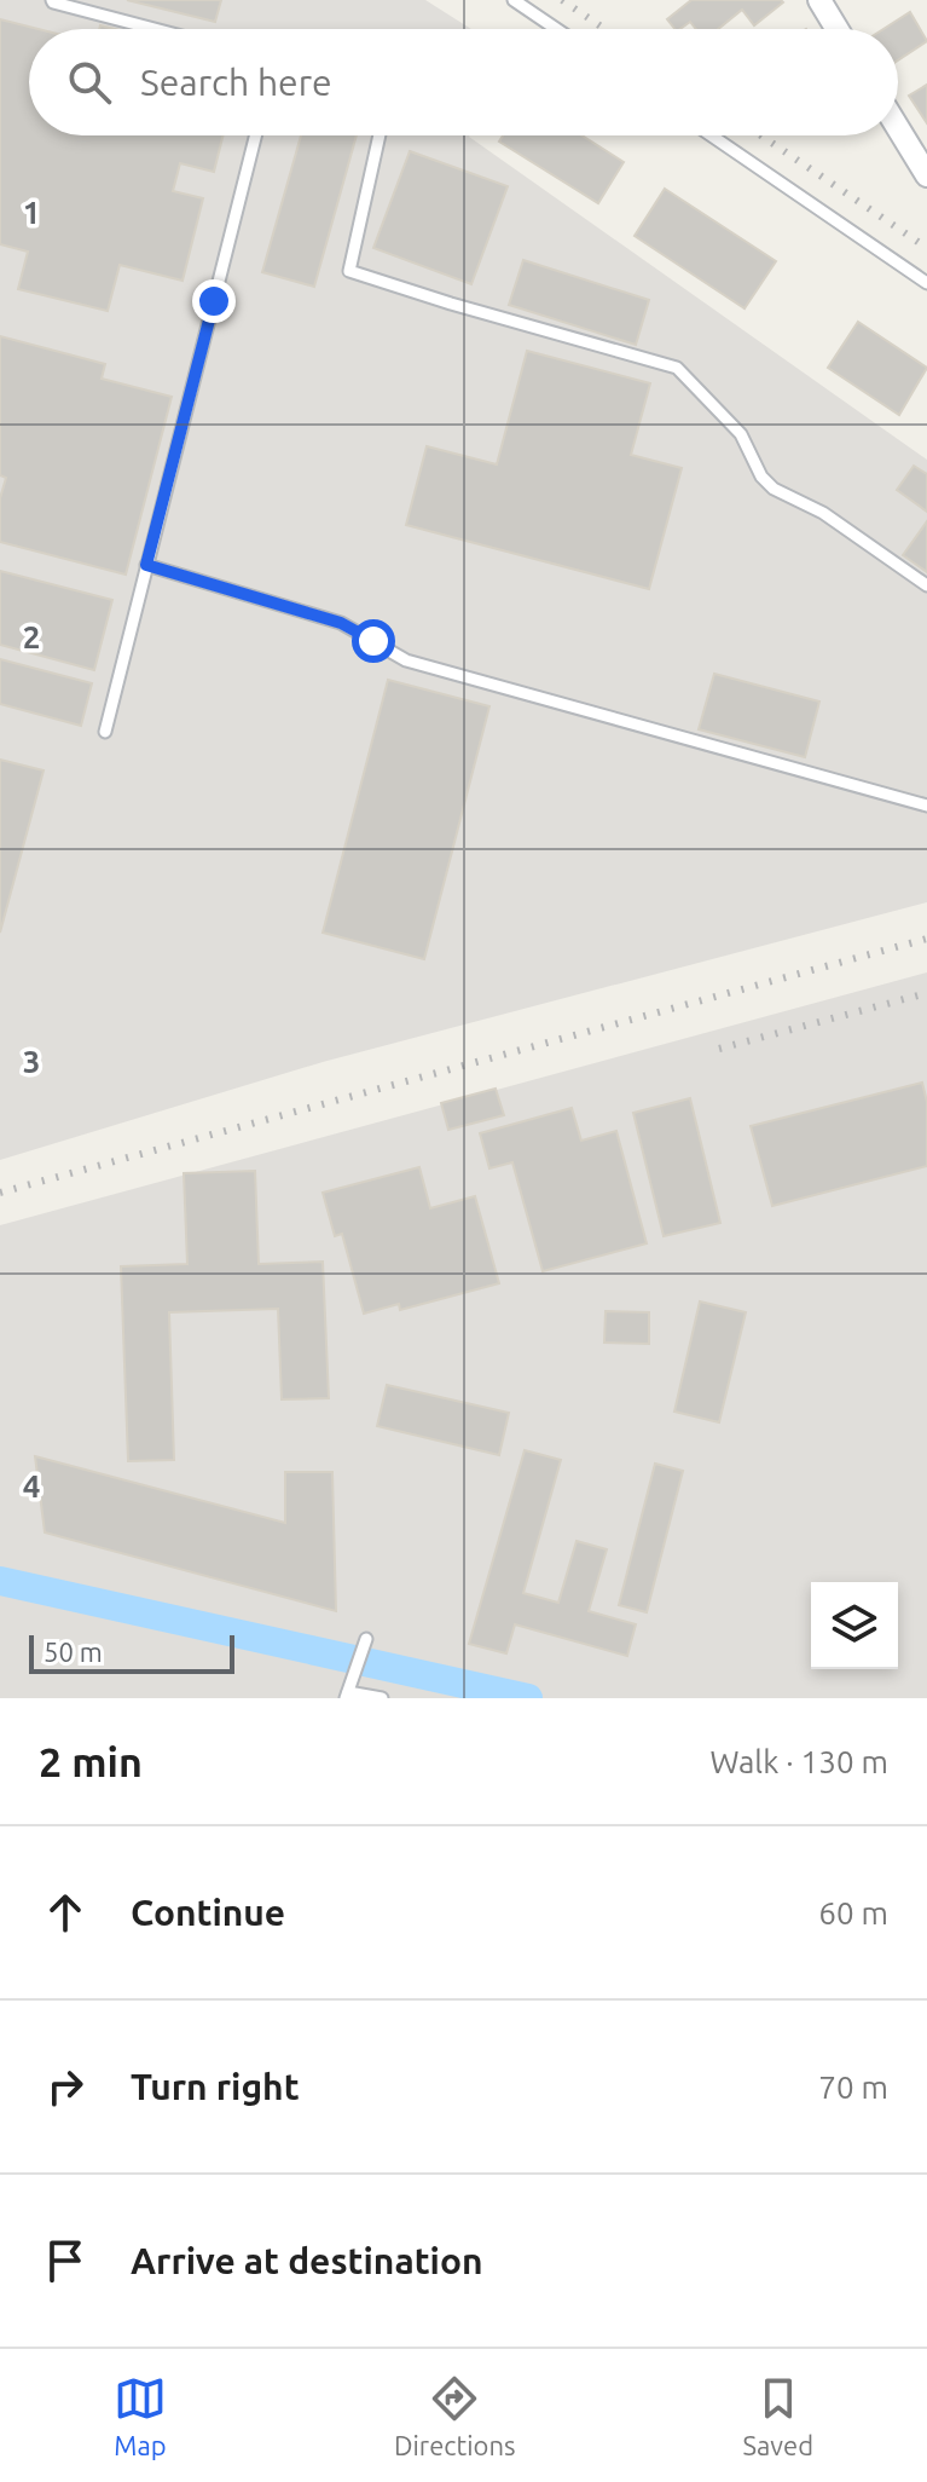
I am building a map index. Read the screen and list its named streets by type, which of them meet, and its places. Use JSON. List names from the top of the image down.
{
  "scale_bar": "50 m",
  "page": {
    "search": "Search here",
    "scale": "50 m",
    "heading": ["2 min", "Walk · 130 m"],
    "list": [
      ["Continue", "60 m"],
      ["Turn right", "70 m"],
      "Arrive at destination"
    ],
    "nav": ["Map", "Directions", "Saved"]
  },
  "grid": {
    "rows": [
      "1",
      "2",
      "3",
      "4"
    ]
  }
}
